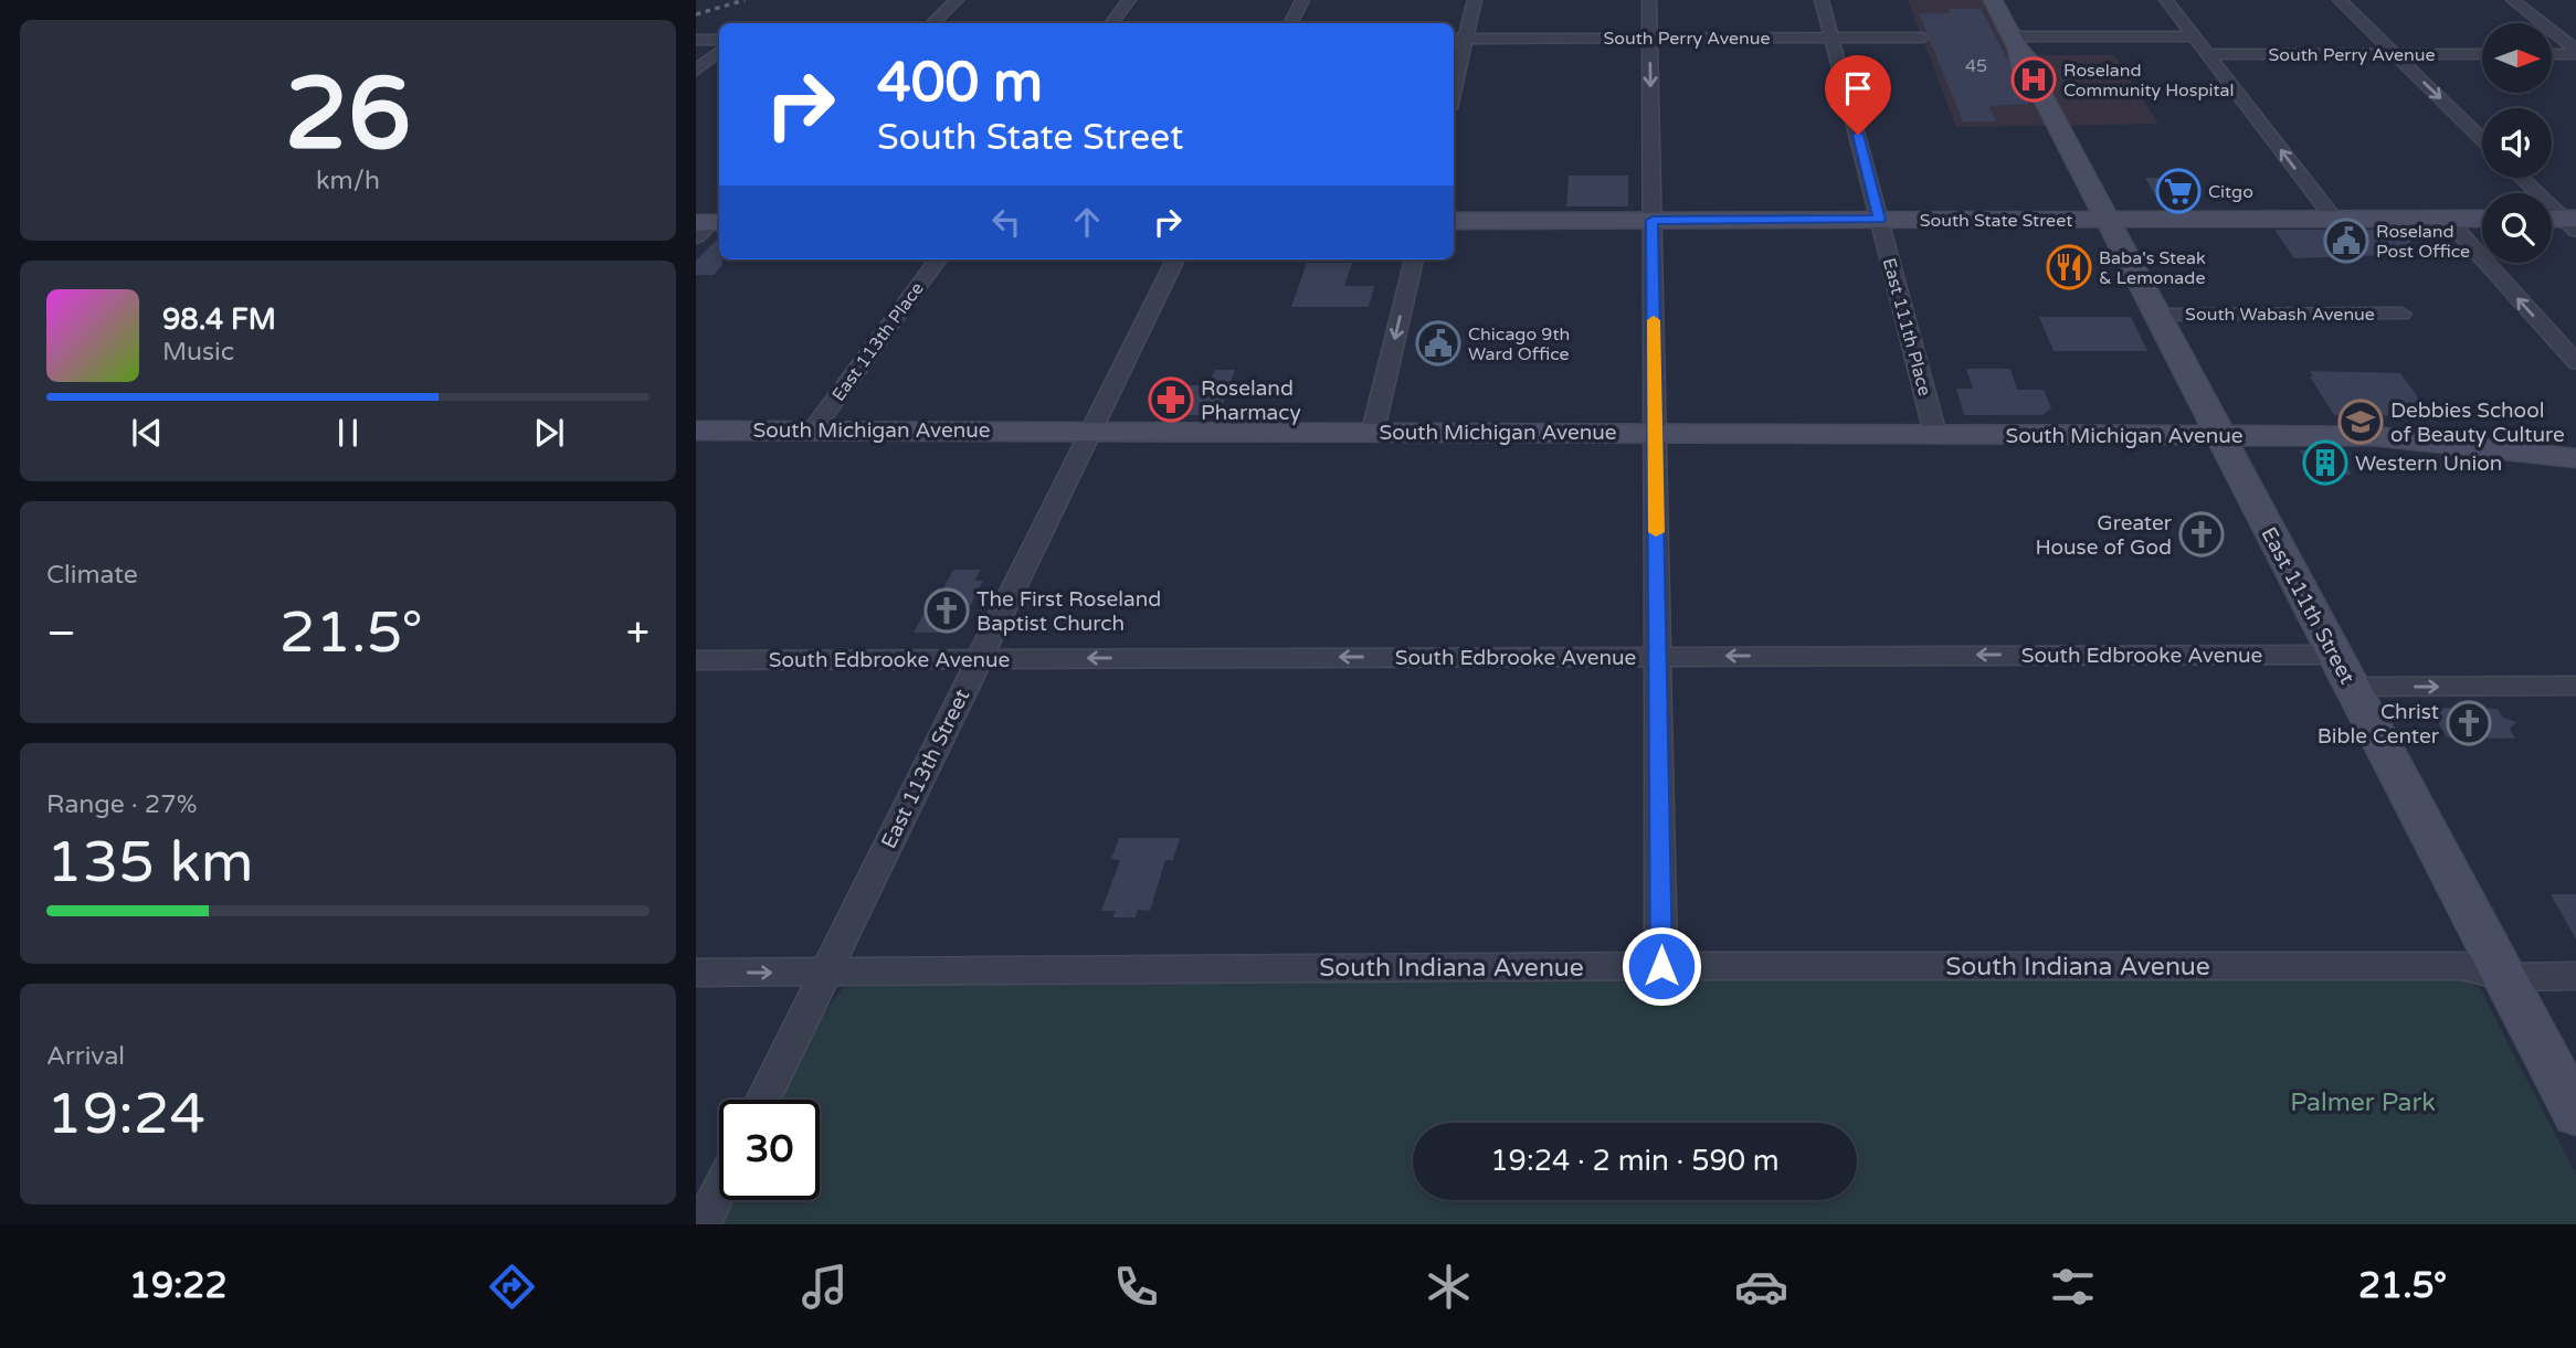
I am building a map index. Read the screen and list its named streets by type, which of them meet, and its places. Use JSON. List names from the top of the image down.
{
  "streets": {
    "main road": ["South State Street", "South Michigan Avenue", "East 111th Street"],
    "street": [
      "South Perry Avenue",
      "South Wabash Avenue",
      "East 111th Place",
      "East 113th Place",
      "South Edbrooke Avenue",
      "East 113th Street",
      "South Indiana Avenue"
    ]
  },
  "crossings": [
    ["South Perry Avenue", "East 111th Place"],
    ["South State Street", "East 111th Place"],
    ["South State Street", "East 111th Street"],
    ["South Wabash Avenue", "East 111th Street"],
    ["East 111th Place", "South Michigan Avenue"],
    ["East 113th Place", "South Michigan Avenue"],
    ["South Michigan Avenue", "East 111th Street"],
    ["South Michigan Avenue", "East 113th Street"],
    ["East 111th Street", "South Edbrooke Avenue"],
    ["East 111th Street", "South Indiana Avenue"],
    ["South Edbrooke Avenue", "East 113th Street"],
    ["East 113th Street", "South Indiana Avenue"]
  ],
  "parks": ["Palmer Park"],
  "places": {
    "hospital": ["Roseland Community Hospital"],
    "supermarket": ["Citgo"],
    "public building": ["Roseland Post Office", "Chicago 9th Ward Office"],
    "restaurant": ["Baba's Steak & Lemonade"],
    "pharmacy": ["Roseland Pharmacy"],
    "school or university": ["Debbies School of Beauty Culture"],
    "building": ["Western Union"],
    "church": ["Greater House of God", "The First Roseland Baptist Church", "Christ Bible Center"]
  },
  "house_numbers": ["45"],
  "north": "right",
  "page": {
    "tile": [
      ["26", "km/h"],
      "Climate",
      ["Range · 27%", "135 km"],
      ["Arrival", "19:24"]
    ],
    "turn": ["400 m", "South State Street"],
    "song": ["98.4 FM", "Music"],
    "heat": ["−", "21.5°", "+"],
    "limit": "30",
    "trip": "19:24 · 2 min · 590 m",
    "tabs": ["19:22", "21.5°"]
  }
}
